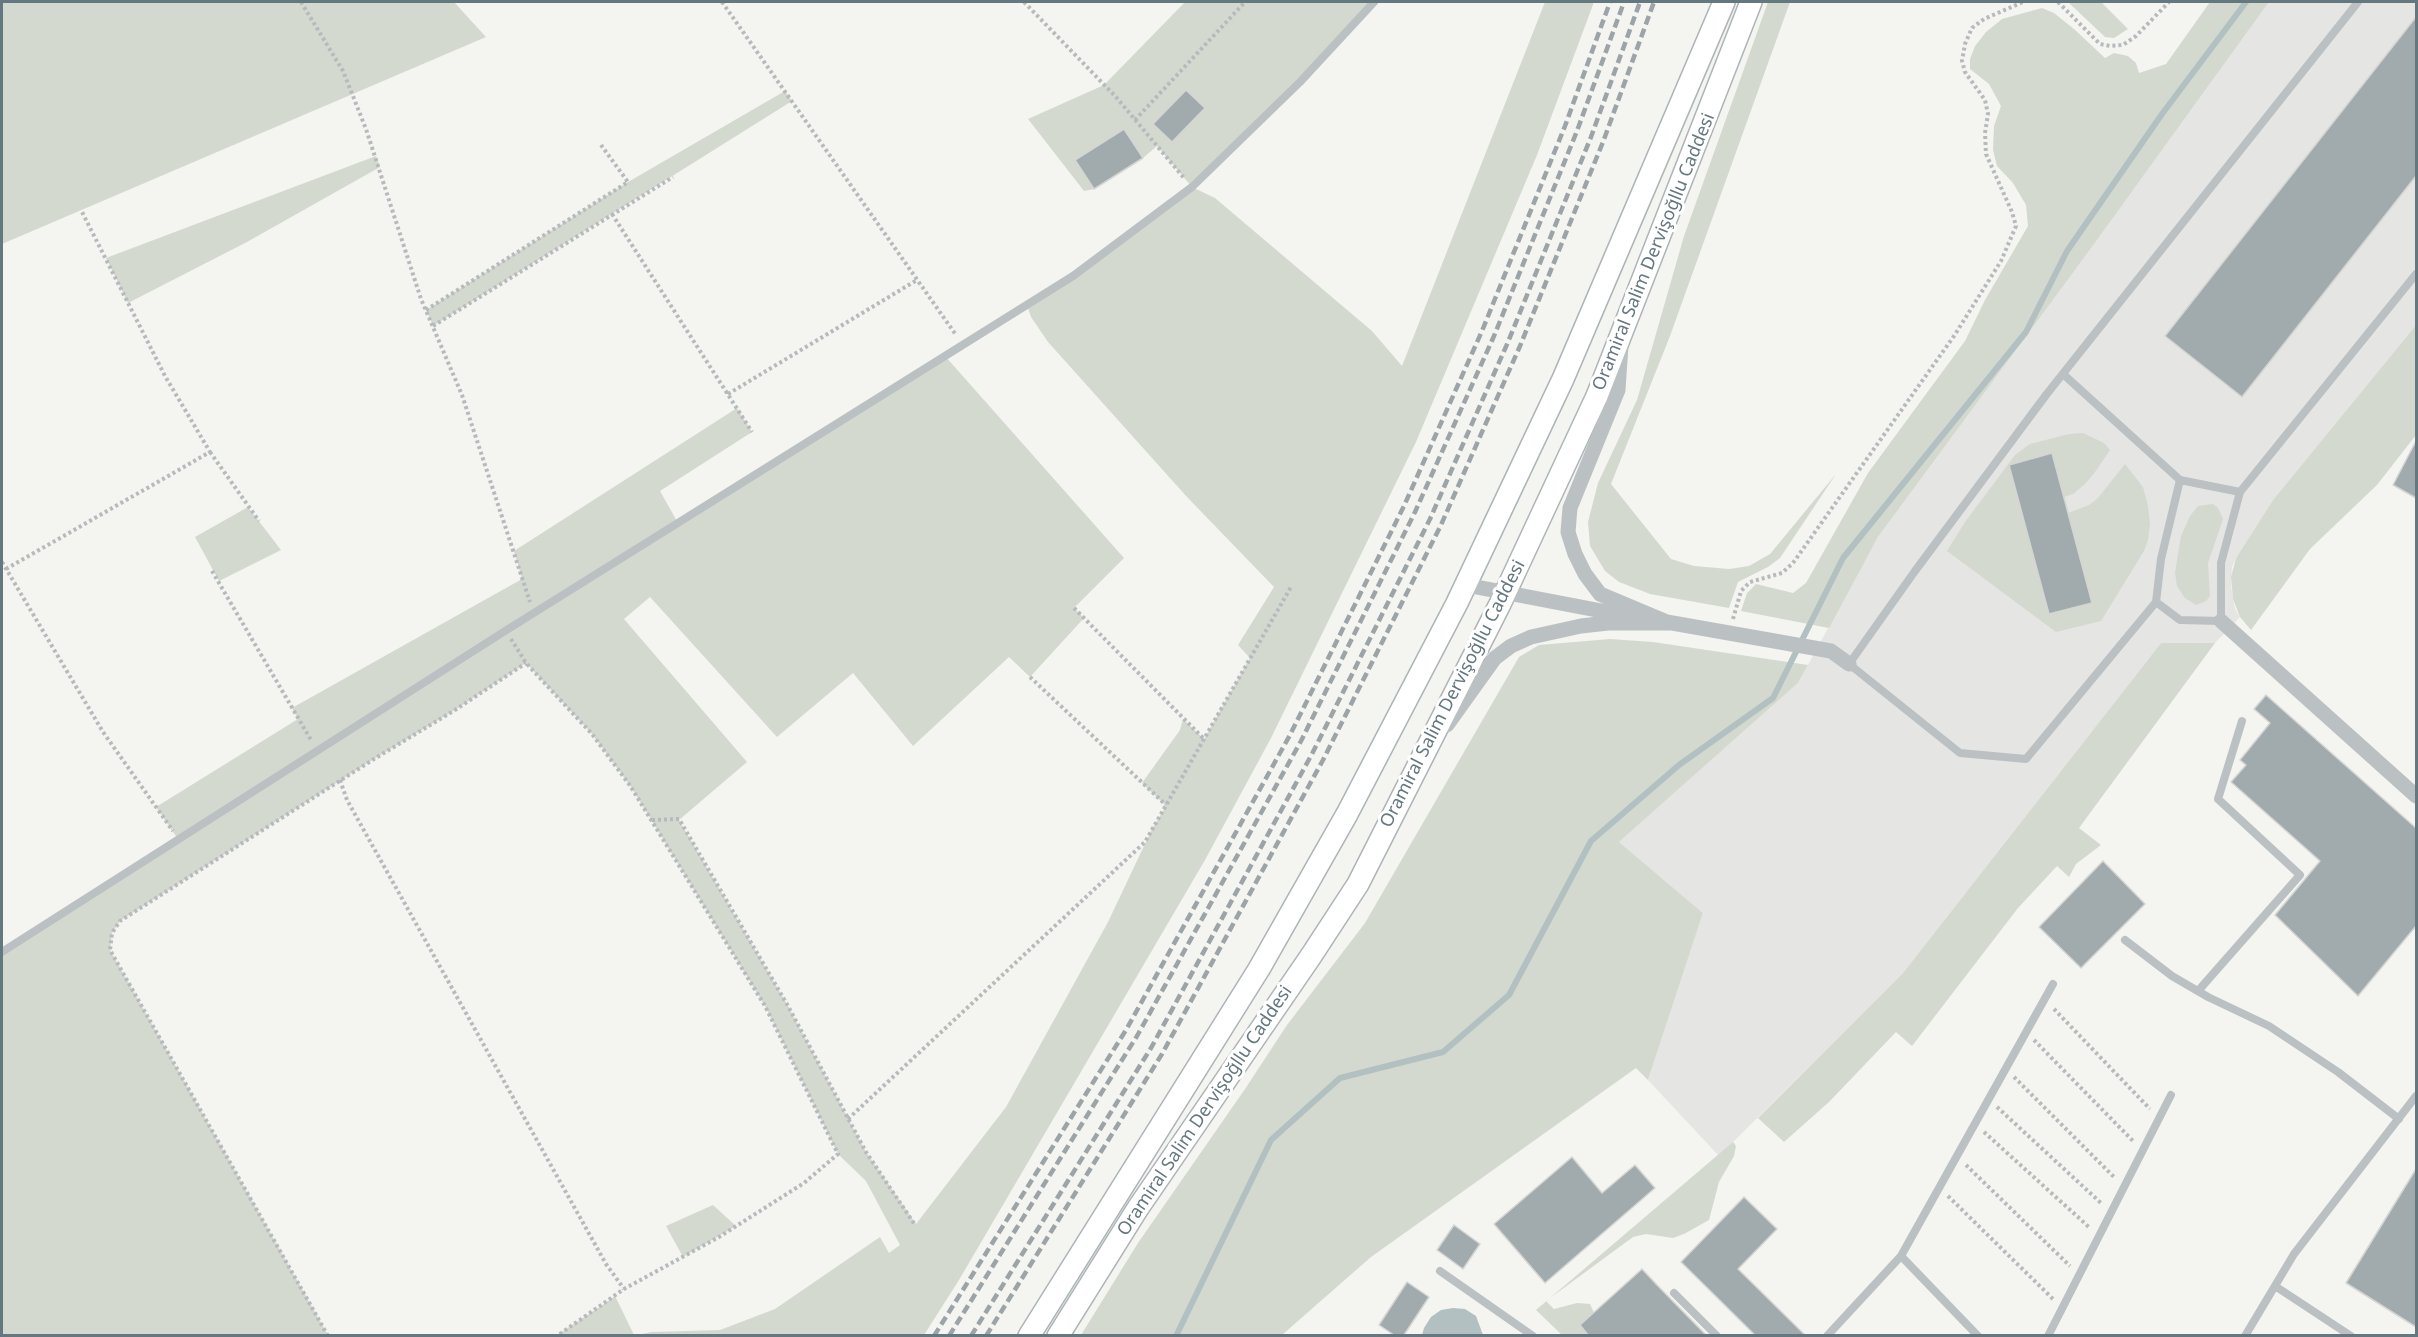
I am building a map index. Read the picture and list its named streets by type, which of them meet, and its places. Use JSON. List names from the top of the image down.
{
  "streets": {
    "main road": ["Oramiral Salim Dervişoğllu Caddesi"]
  }
}
